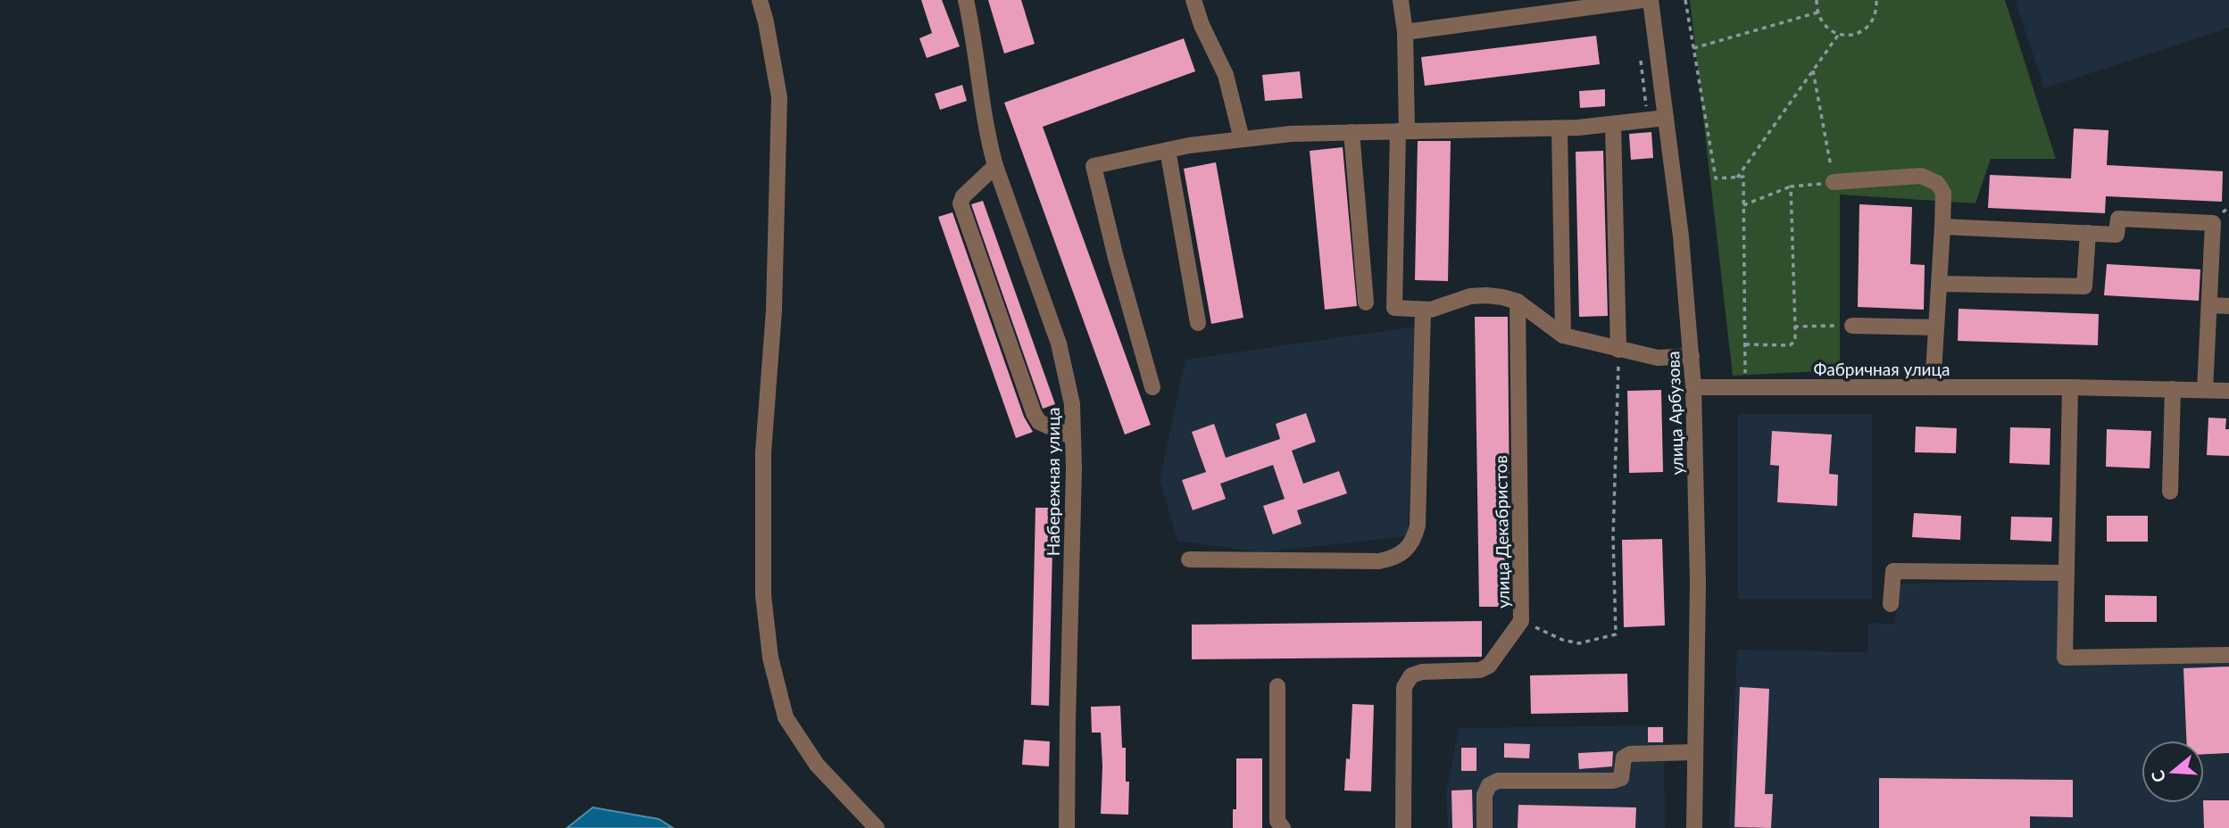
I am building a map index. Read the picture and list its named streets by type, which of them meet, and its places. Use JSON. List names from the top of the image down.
{
  "streets": {
    "street": [
      "Фабричная улица",
      "улица Арбузова",
      "Набережная улица",
      "улица Декабристов"
    ]
  },
  "crossings": [
    ["Фабричная улица", "улица Арбузова"]
  ],
  "north": "left"
}
